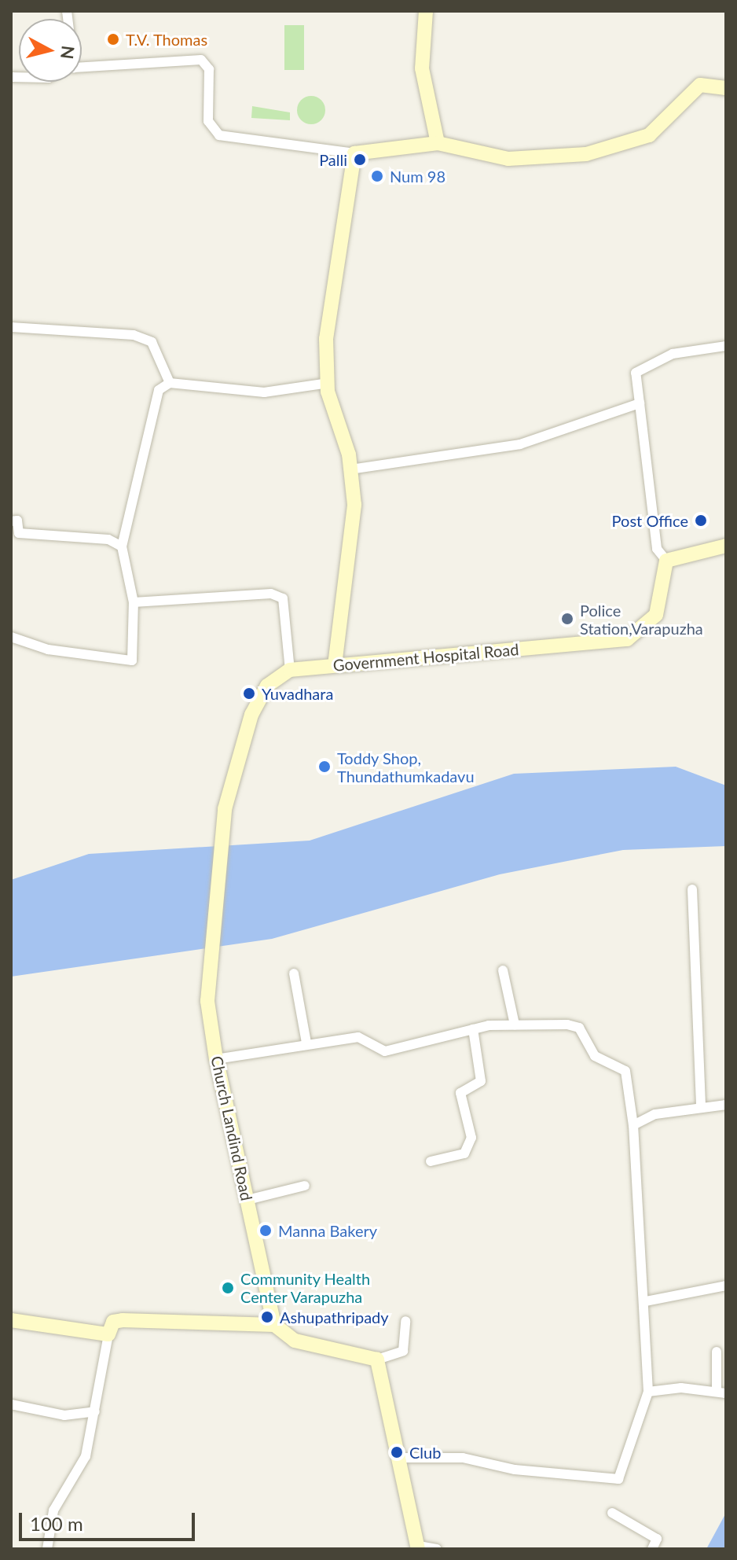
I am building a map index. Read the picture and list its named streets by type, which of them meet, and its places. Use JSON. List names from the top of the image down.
{
  "streets": {
    "main road": ["Government Hospital Road", "Church Landind Road"]
  },
  "crossings": [
    ["Government Hospital Road", "Church Landind Road"]
  ],
  "places": [
    "T.V. Thomas",
    "Palli",
    "Num 98",
    "Post Office",
    "Police Station,Varapuzha",
    "Yuvadhara",
    "Toddy Shop, Thundathumkadavu",
    "Manna Bakery",
    "Community Health Center Varapuzha",
    "Ashupathripady",
    "Club"
  ],
  "scale_bar": "100 m",
  "north": "right"
}
